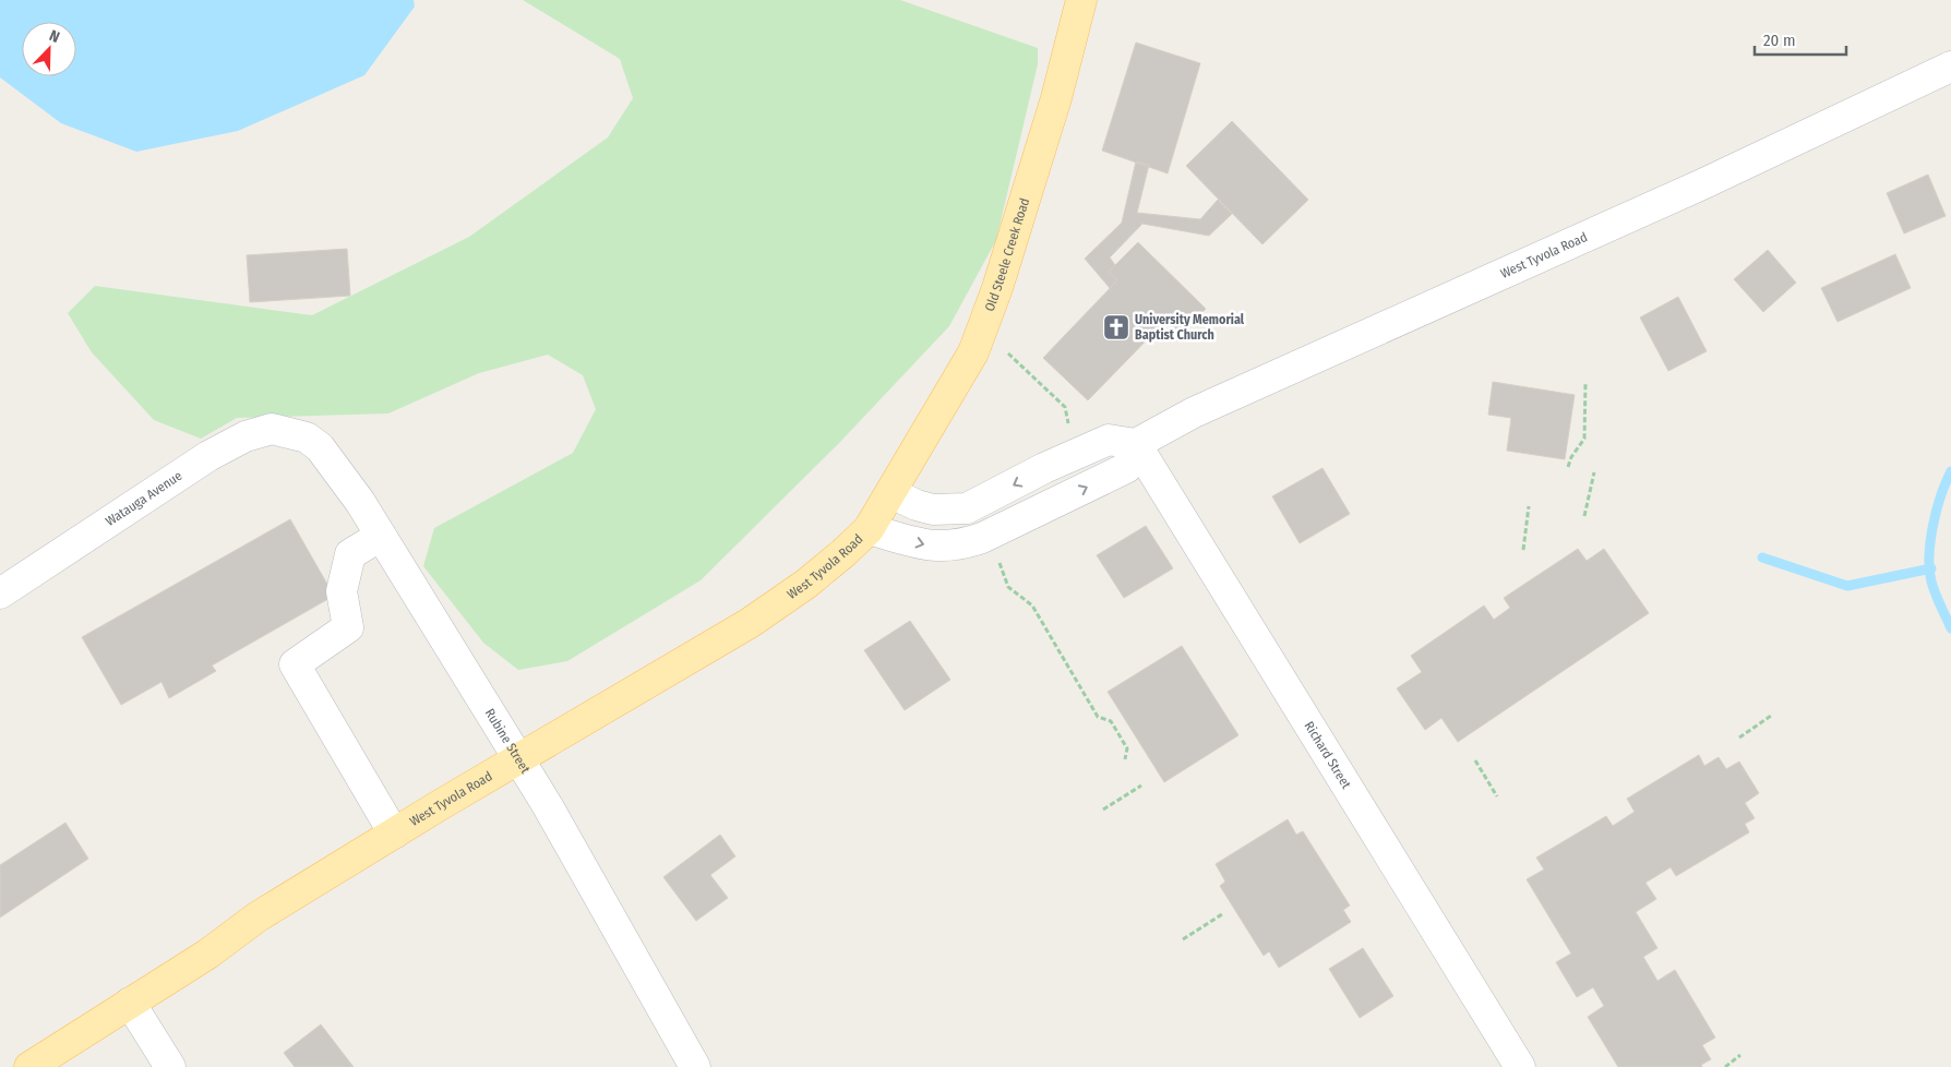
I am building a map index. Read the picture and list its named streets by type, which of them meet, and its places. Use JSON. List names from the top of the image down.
{
  "streets": {
    "main road": ["Old Steele Creek Road", "West Tyvola Road"],
    "street": ["Watauga Avenue", "Rubine Street", "Richard Street"]
  },
  "crossings": [
    ["Old Steele Creek Road", "West Tyvola Road"],
    ["West Tyvola Road", "Rubine Street"],
    ["West Tyvola Road", "Richard Street"],
    ["Watauga Avenue", "Rubine Street"]
  ],
  "places": {
    "church": ["University Memorial Baptist Church"]
  },
  "scale_bar": "20 m",
  "north": "top right"
}
